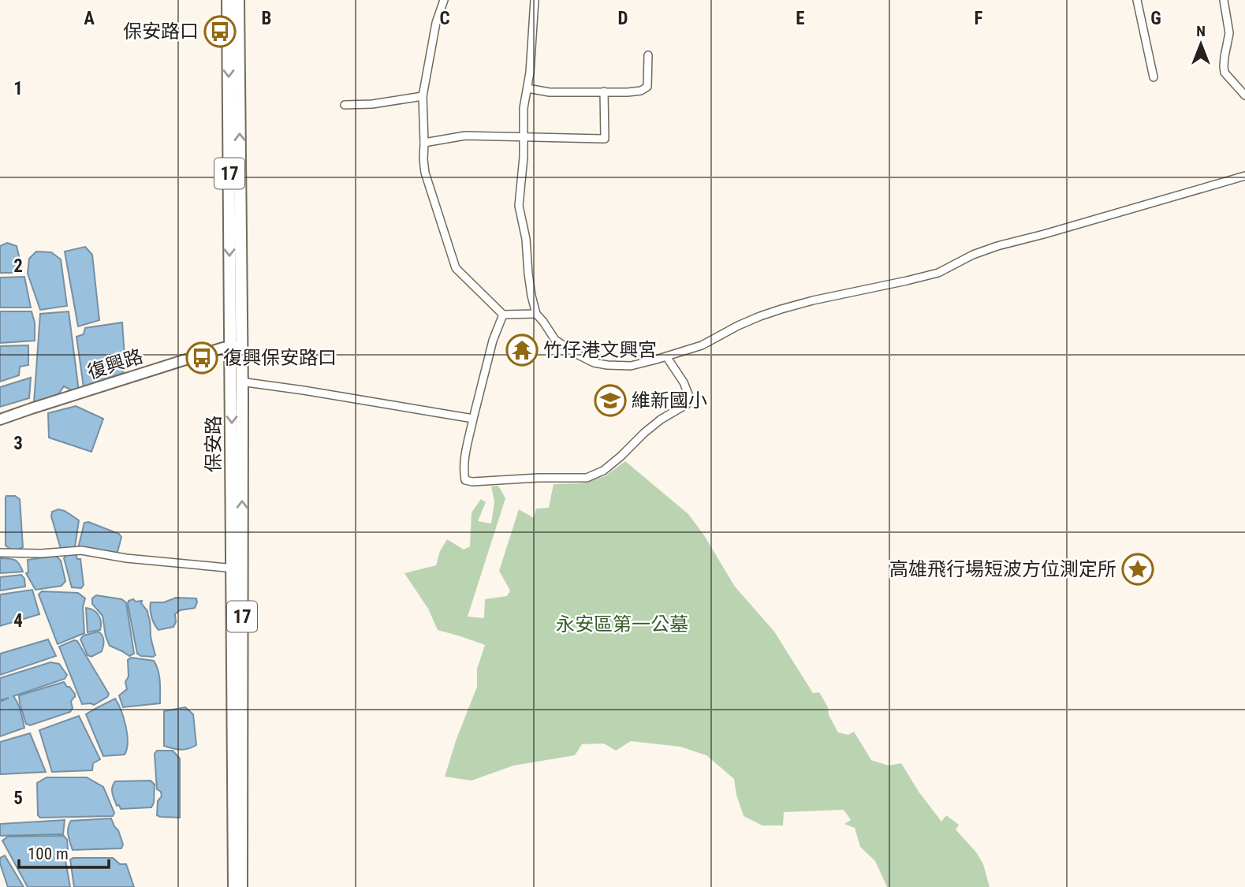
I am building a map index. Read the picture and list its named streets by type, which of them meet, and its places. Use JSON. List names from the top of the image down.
{
  "streets": {
    "main road": ["17", "保安路"],
    "street": ["復興路"]
  },
  "crossings": [
    ["復興路", "保安路"]
  ],
  "parks": ["永安區第一公墓"],
  "places": {
    "bus stop": ["保安路口", "復興保安路口"],
    "temple": ["竹仔港文興宮"],
    "school or university": ["維新國小"],
    "place": ["高雄飛行場短波方位測定所"]
  },
  "scale_bar": "100 m",
  "north": "top",
  "grid": {
    "columns": [
      "A",
      "B",
      "C",
      "D",
      "E",
      "F",
      "G"
    ],
    "rows": [
      "1",
      "2",
      "3",
      "4",
      "5"
    ]
  }
}
